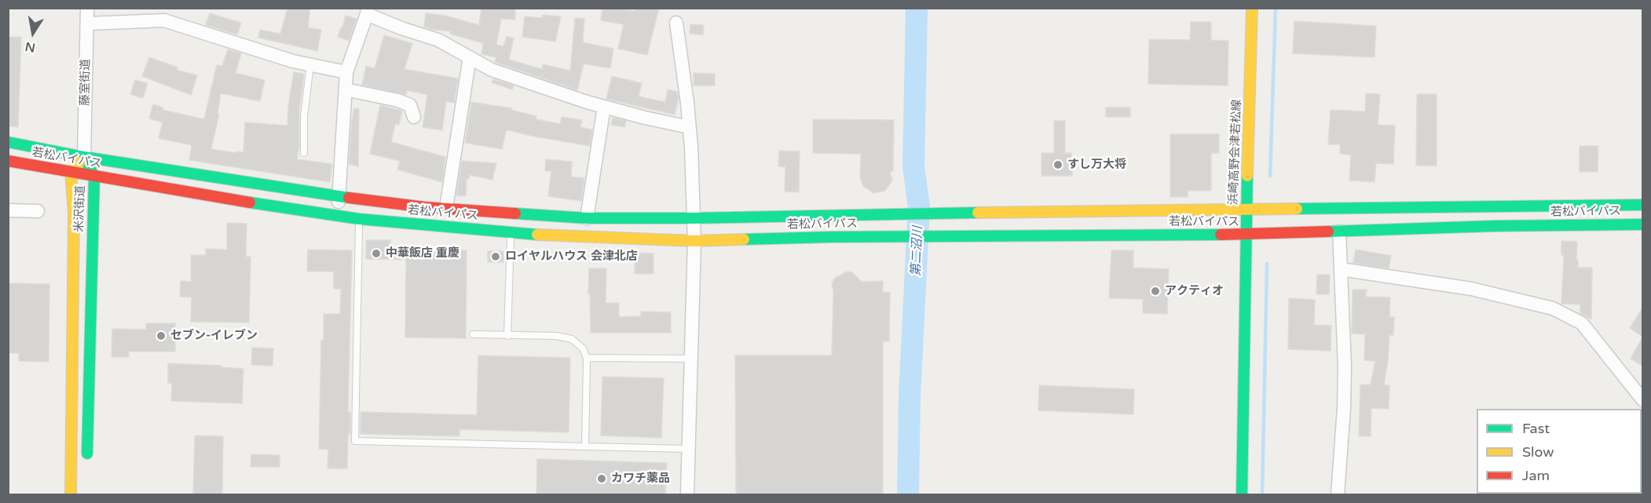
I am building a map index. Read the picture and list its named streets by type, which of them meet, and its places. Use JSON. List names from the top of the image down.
{
  "streets": {
    "main road": ["浜崎高野会津若松線", "若松バイパス", "米沢街道"],
    "street": ["藤室街道"]
  },
  "crossings": [
    ["藤室街道", "若松バイパス"],
    ["藤室街道", "米沢街道"],
    ["浜崎高野会津若松線", "若松バイパス"],
    ["若松バイパス", "米沢街道"]
  ],
  "water": ["第二沼川"],
  "places": [
    "すし万大将",
    "中華飯店 重慶",
    "ロイヤルハウス 会津北店",
    "アクティオ",
    "セブン-イレブン",
    "カワチ薬品"
  ],
  "legend": ["Fast", "Slow", "Jam"],
  "north": "bottom"
}
